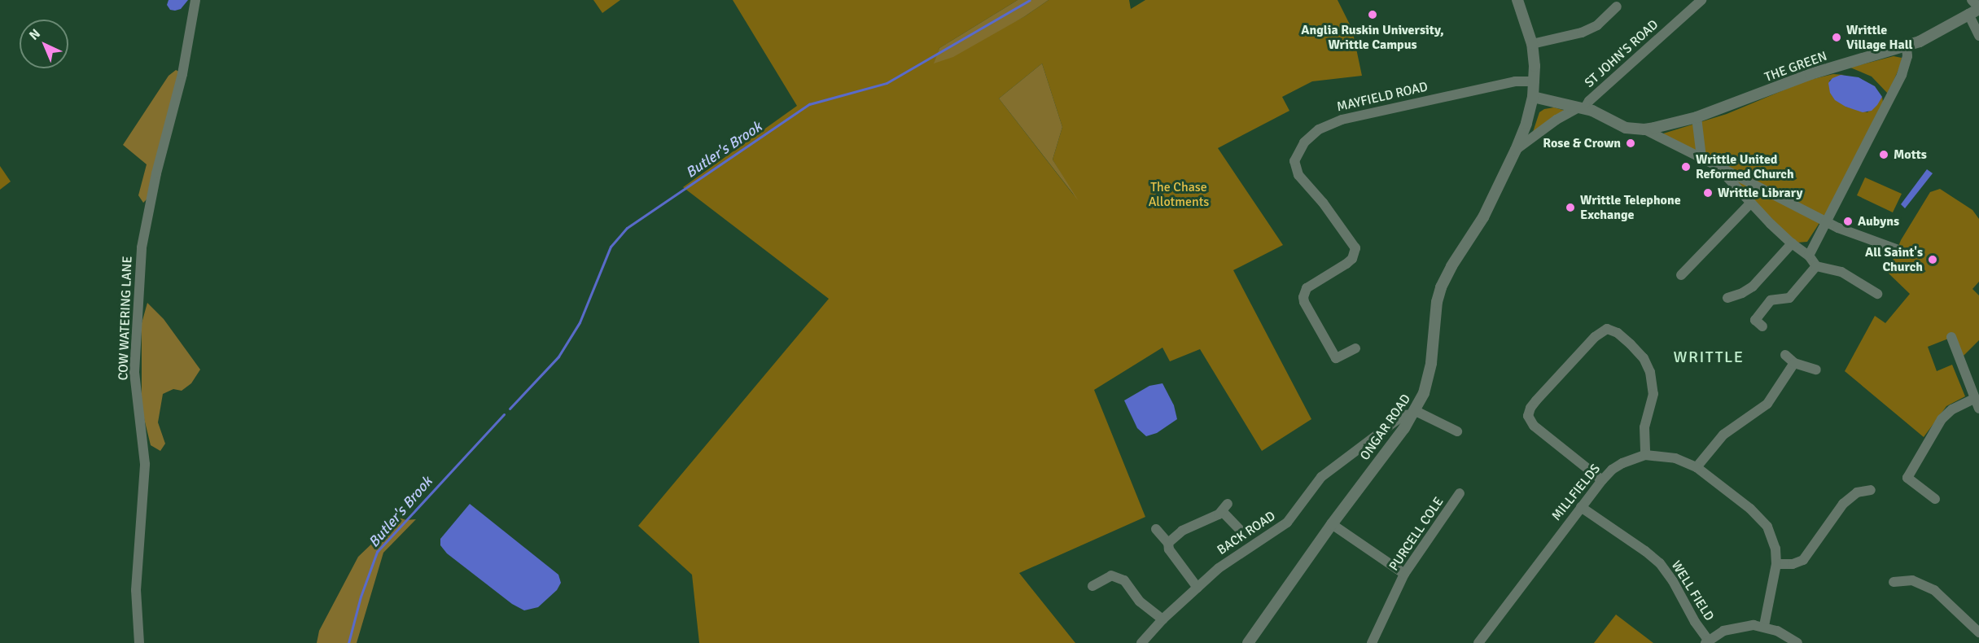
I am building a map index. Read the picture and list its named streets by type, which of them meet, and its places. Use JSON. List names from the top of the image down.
{
  "streets": {
    "street": [
      "ST JOHN'S ROAD",
      "THE GREEN",
      "MAYFIELD ROAD",
      "COW WATERING LANE",
      "ONGAR ROAD",
      "MILLFIELDS",
      "BACK ROAD",
      "PURCELL COLE",
      "WELL FIELD"
    ]
  },
  "crossings": [
    ["ST JOHN'S ROAD", "THE GREEN"],
    ["ST JOHN'S ROAD", "ONGAR ROAD"],
    ["THE GREEN", "ONGAR ROAD"],
    ["MAYFIELD ROAD", "ONGAR ROAD"],
    ["ONGAR ROAD", "BACK ROAD"],
    ["MILLFIELDS", "WELL FIELD"]
  ],
  "districts": ["WRITTLE"],
  "water": ["Butler's Brook"],
  "parks": ["The Chase Allotments"],
  "places": [
    "Anglia Ruskin University, Writtle Campus",
    "Writtle Village Hall",
    "Rose & Crown",
    "Motts",
    "Writtle United Reformed Church",
    "Writtle Library",
    "Writtle Telephone Exchange",
    "Aubyns",
    "All Saint's Church"
  ],
  "north": "top left"
}
